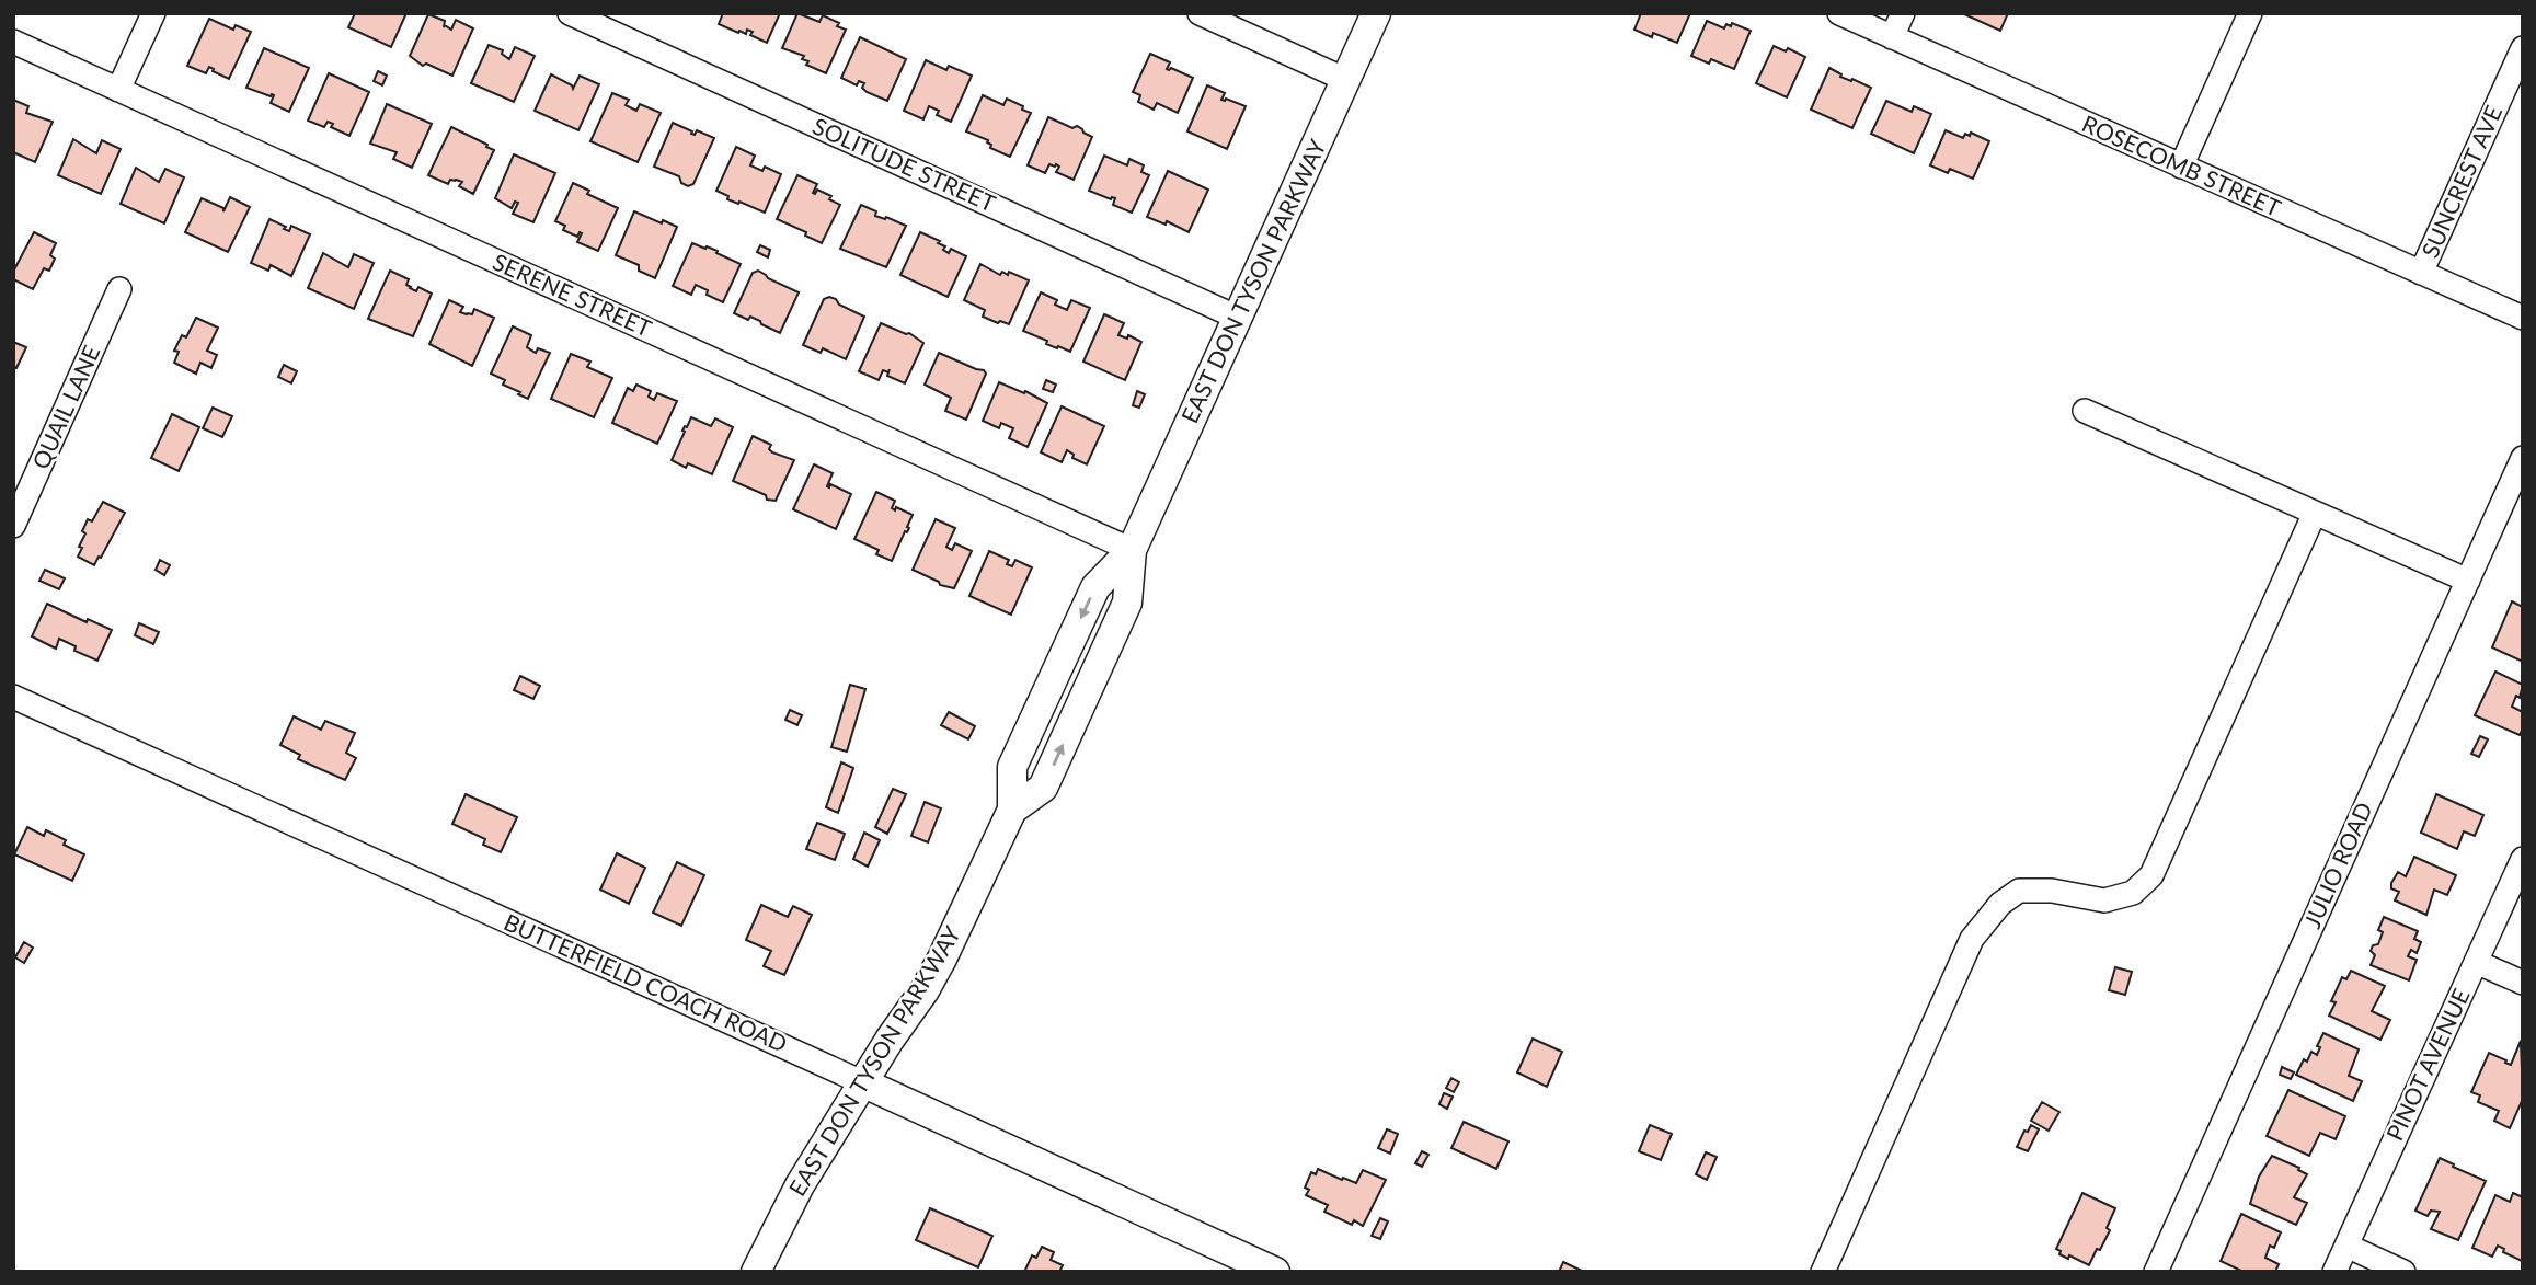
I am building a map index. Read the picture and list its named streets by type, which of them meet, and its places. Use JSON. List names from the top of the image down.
{
  "streets": {
    "main road": ["EAST DON TYSON PARKWAY", "BUTTERFIELD COACH ROAD"],
    "street": [
      "SOLITUDE STREET",
      "ROSECOMB STREET",
      "SUNCREST AVE",
      "SERENE STREET",
      "QUAIL LANE",
      "JULIO ROAD",
      "PINOT AVENUE"
    ]
  },
  "crossings": [
    ["SOLITUDE STREET", "EAST DON TYSON PARKWAY"],
    ["ROSECOMB STREET", "SUNCREST AVE"],
    ["EAST DON TYSON PARKWAY", "SERENE STREET"],
    ["EAST DON TYSON PARKWAY", "BUTTERFIELD COACH ROAD"]
  ]
}
